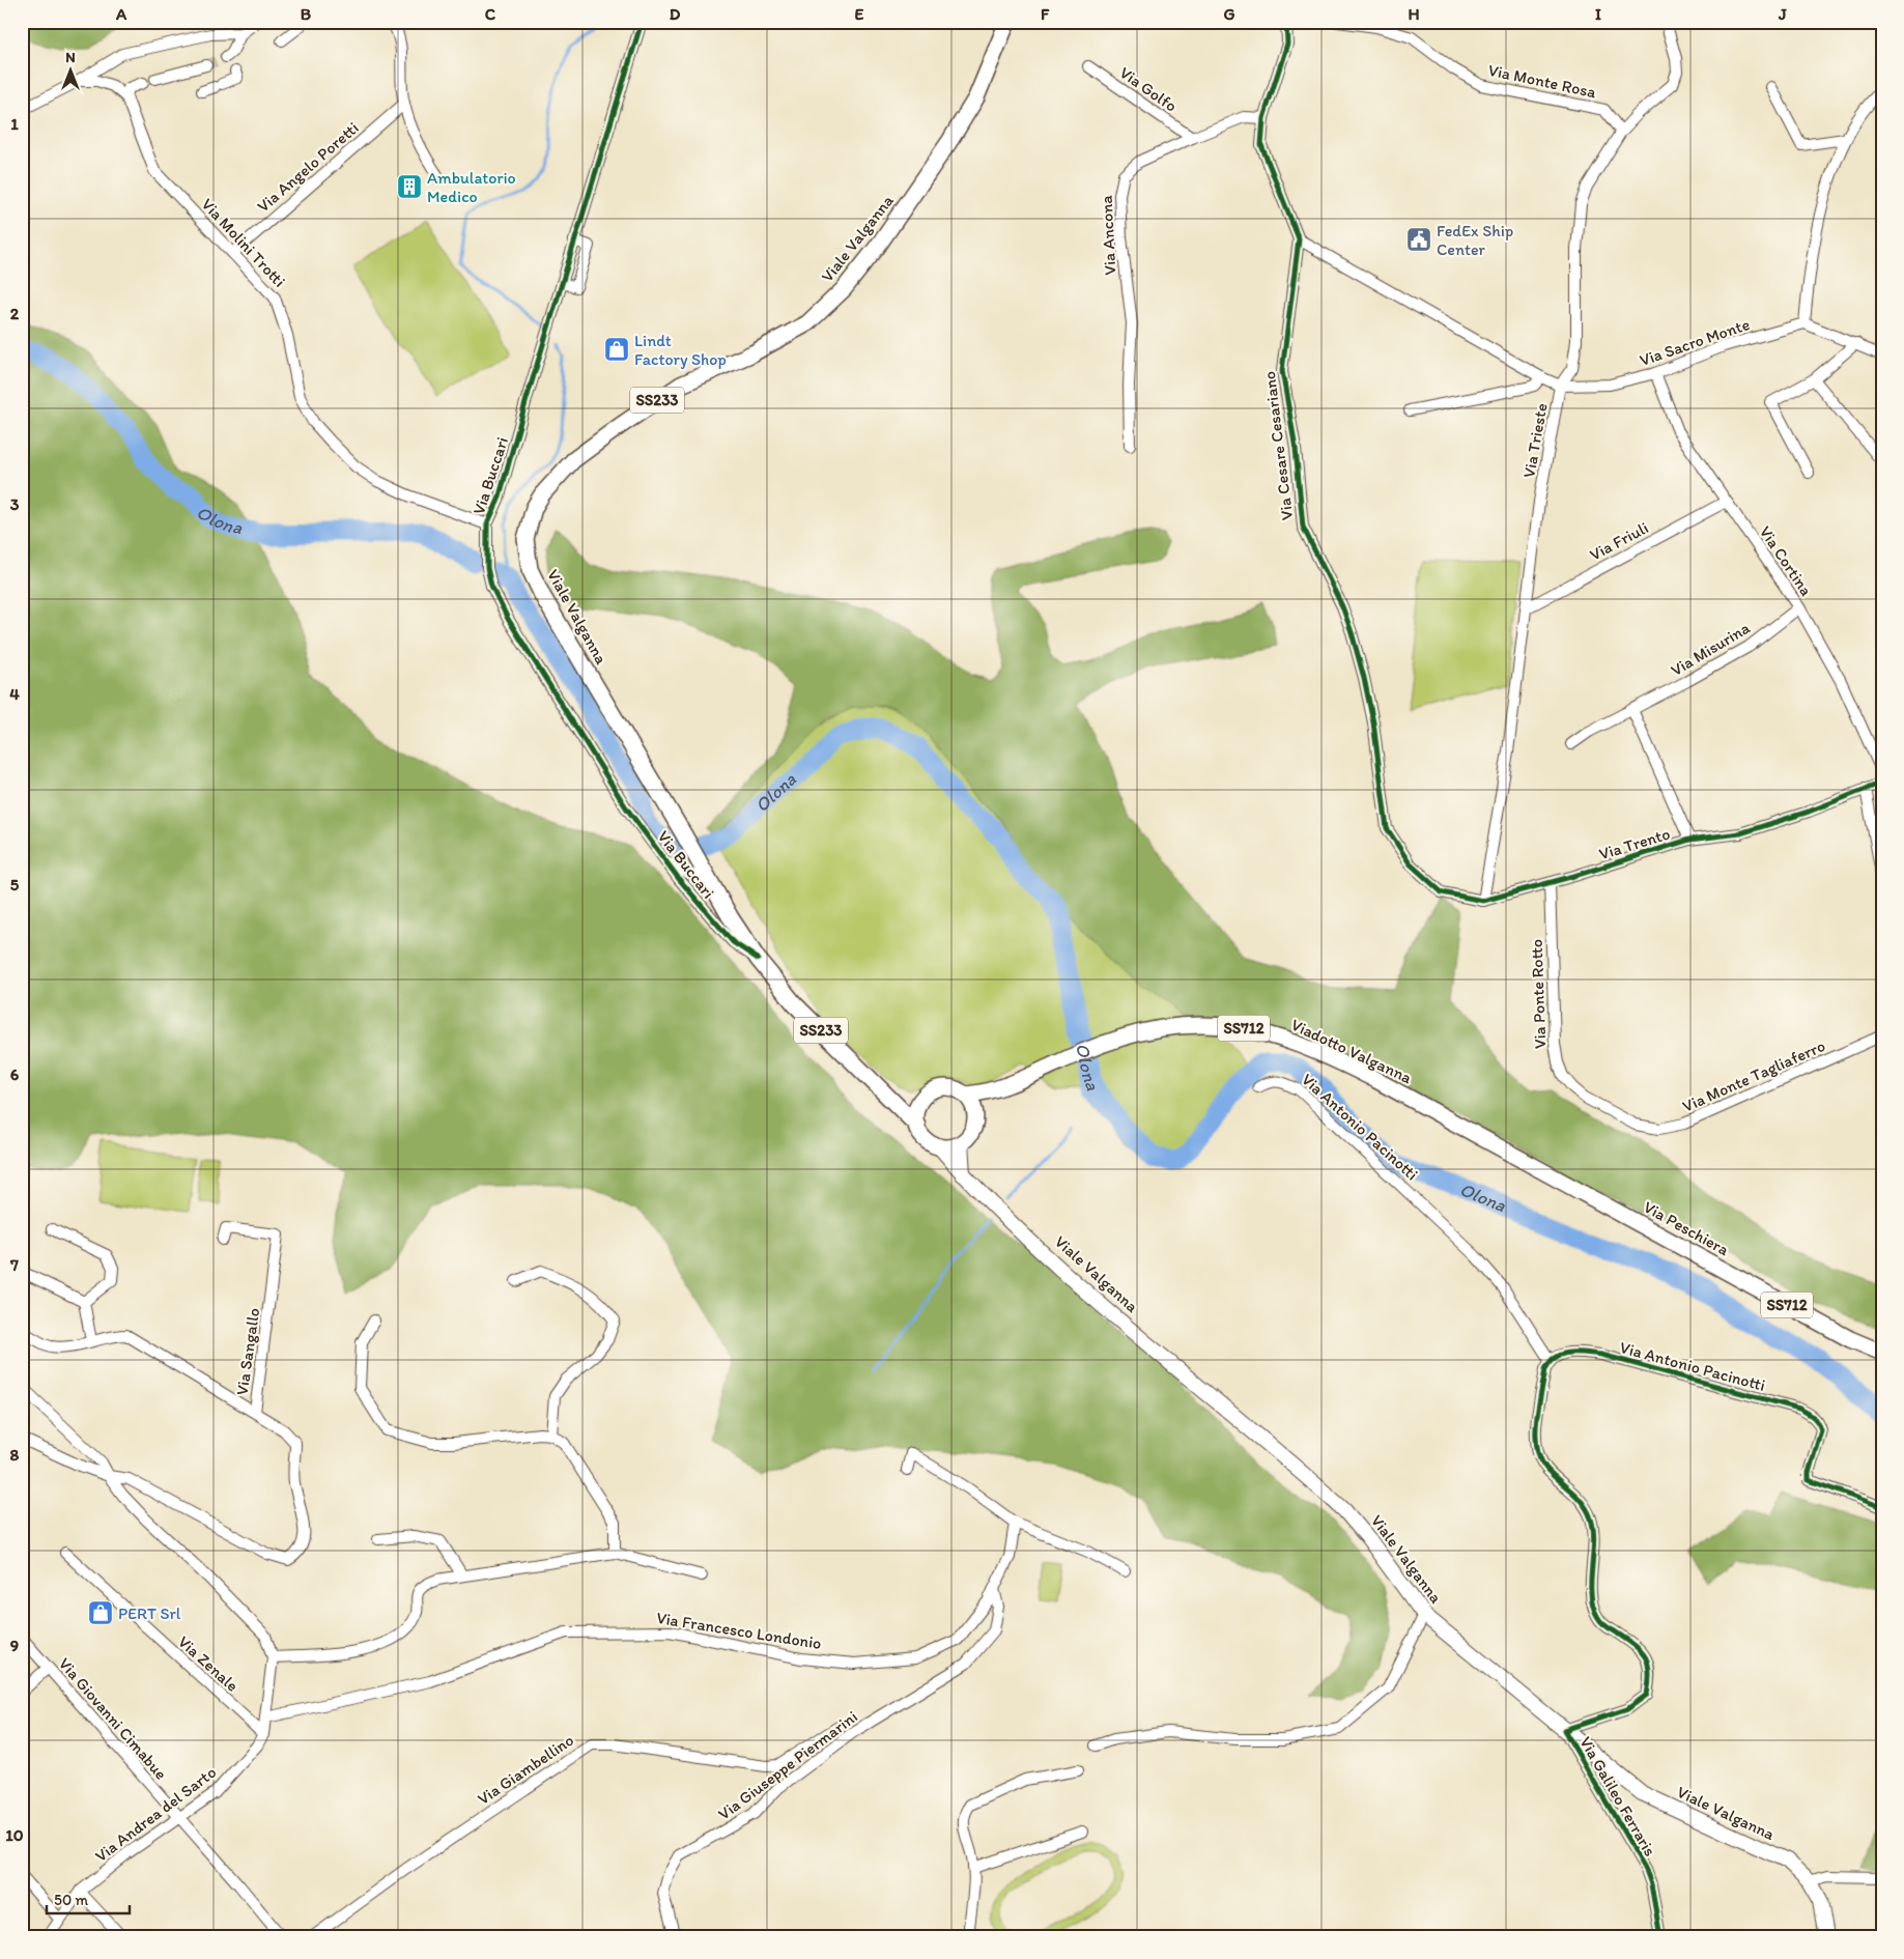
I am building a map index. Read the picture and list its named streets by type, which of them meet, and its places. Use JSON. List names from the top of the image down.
{
  "streets": {
    "main road": [
      "Viale Valganna",
      "SS233",
      "SS712",
      "Viadotto Valganna",
      "Via Peschiera"
    ],
    "street": [
      "Via Monte Rosa",
      "Via Golfo",
      "Via Angelo Poretti",
      "Via Ancona",
      "Via Molini Trotti",
      "Via Sacro Monte",
      "Via Trieste",
      "Via Cesare Cesariano",
      "Via Buccari",
      "Via Friuli",
      "Via Cortina",
      "Via Misurina",
      "Via Trento",
      "Via Ponte Rotto",
      "Via Monte Tagliaferro",
      "Via Antonio Pacinotti",
      "Via Sangallo",
      "Via Francesco Londonio",
      "Via Zenale",
      "Via Giovanni Cimabue",
      "Via Giuseppe Piermarini",
      "Via Giambellino",
      "Via Galileo Ferraris",
      "Via Andrea del Sarto"
    ]
  },
  "crossings": [
    ["Via Monte Rosa", "Via Trieste"],
    ["Via Golfo", "Via Ancona"],
    ["Via Angelo Poretti", "Via Molini Trotti"],
    ["Via Ancona", "Via Cesare Cesariano"],
    ["Viale Valganna", "Via Buccari"],
    ["Viale Valganna", "SS712"],
    ["Viale Valganna", "Via Galileo Ferraris"],
    ["Via Molini Trotti", "Via Buccari"],
    ["Via Sacro Monte", "Via Trieste"],
    ["Via Sacro Monte", "Via Cesare Cesariano"],
    ["Via Sacro Monte", "Via Cortina"],
    ["Via Trieste", "Via Cesare Cesariano"],
    ["Via Trieste", "Via Friuli"],
    ["Via Trieste", "Via Trento"],
    ["Via Cesare Cesariano", "Via Trento"],
    ["Via Friuli", "Via Cortina"],
    ["Via Cortina", "Via Misurina"],
    ["Via Trento", "Via Ponte Rotto"],
    ["Via Ponte Rotto", "Via Monte Tagliaferro"],
    ["SS712", "Viadotto Valganna"],
    ["Viadotto Valganna", "Via Peschiera"],
    ["Via Francesco Londonio", "Via Giuseppe Piermarini"],
    ["Via Francesco Londonio", "Via Andrea del Sarto"],
    ["Via Zenale", "Via Andrea del Sarto"],
    ["Via Giovanni Cimabue", "Via Andrea del Sarto"]
  ],
  "water": ["Olona"],
  "places": {
    "building": ["Ambulatorio Medico"],
    "public building": ["FedEx Ship Center"],
    "shop": ["Lindt Factory Shop", "PERT Srl"]
  },
  "scale_bar": "50 m",
  "north": "top",
  "grid": {
    "columns": [
      "A",
      "B",
      "C",
      "D",
      "E",
      "F",
      "G",
      "H",
      "I",
      "J"
    ],
    "rows": [
      "1",
      "2",
      "3",
      "4",
      "5",
      "6",
      "7",
      "8",
      "9",
      "10"
    ]
  }
}
